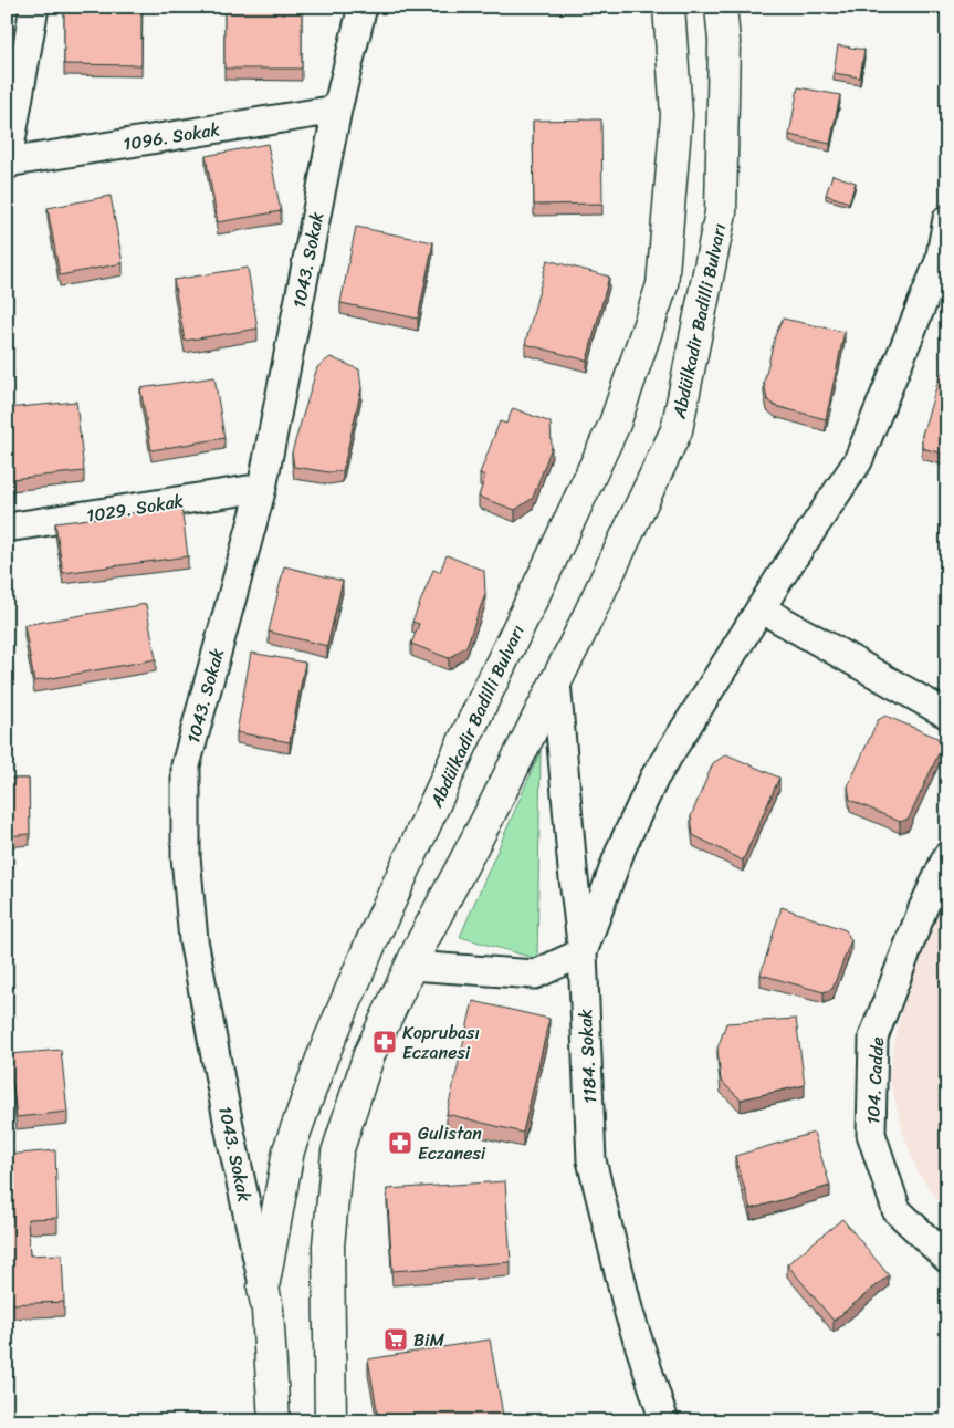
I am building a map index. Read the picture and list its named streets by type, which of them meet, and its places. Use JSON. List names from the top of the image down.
{
  "streets": {
    "main road": ["Abdülkadir Badilli Bulvarı"],
    "street": [
      "1096. Sokak",
      "1043. Sokak",
      "1029. Sokak",
      "1184. Sokak",
      "104. Cadde"
    ]
  },
  "crossings": [
    ["1096. Sokak", "1043. Sokak"],
    ["1043. Sokak", "Abdülkadir Badilli Bulvarı"],
    ["1043. Sokak", "1029. Sokak"],
    ["Abdülkadir Badilli Bulvarı", "1184. Sokak"]
  ],
  "places": {
    "pharmacy": ["Koprubası Eczanesi", "Gulistan Eczanesi"],
    "supermarket": ["BiM"]
  }
}
